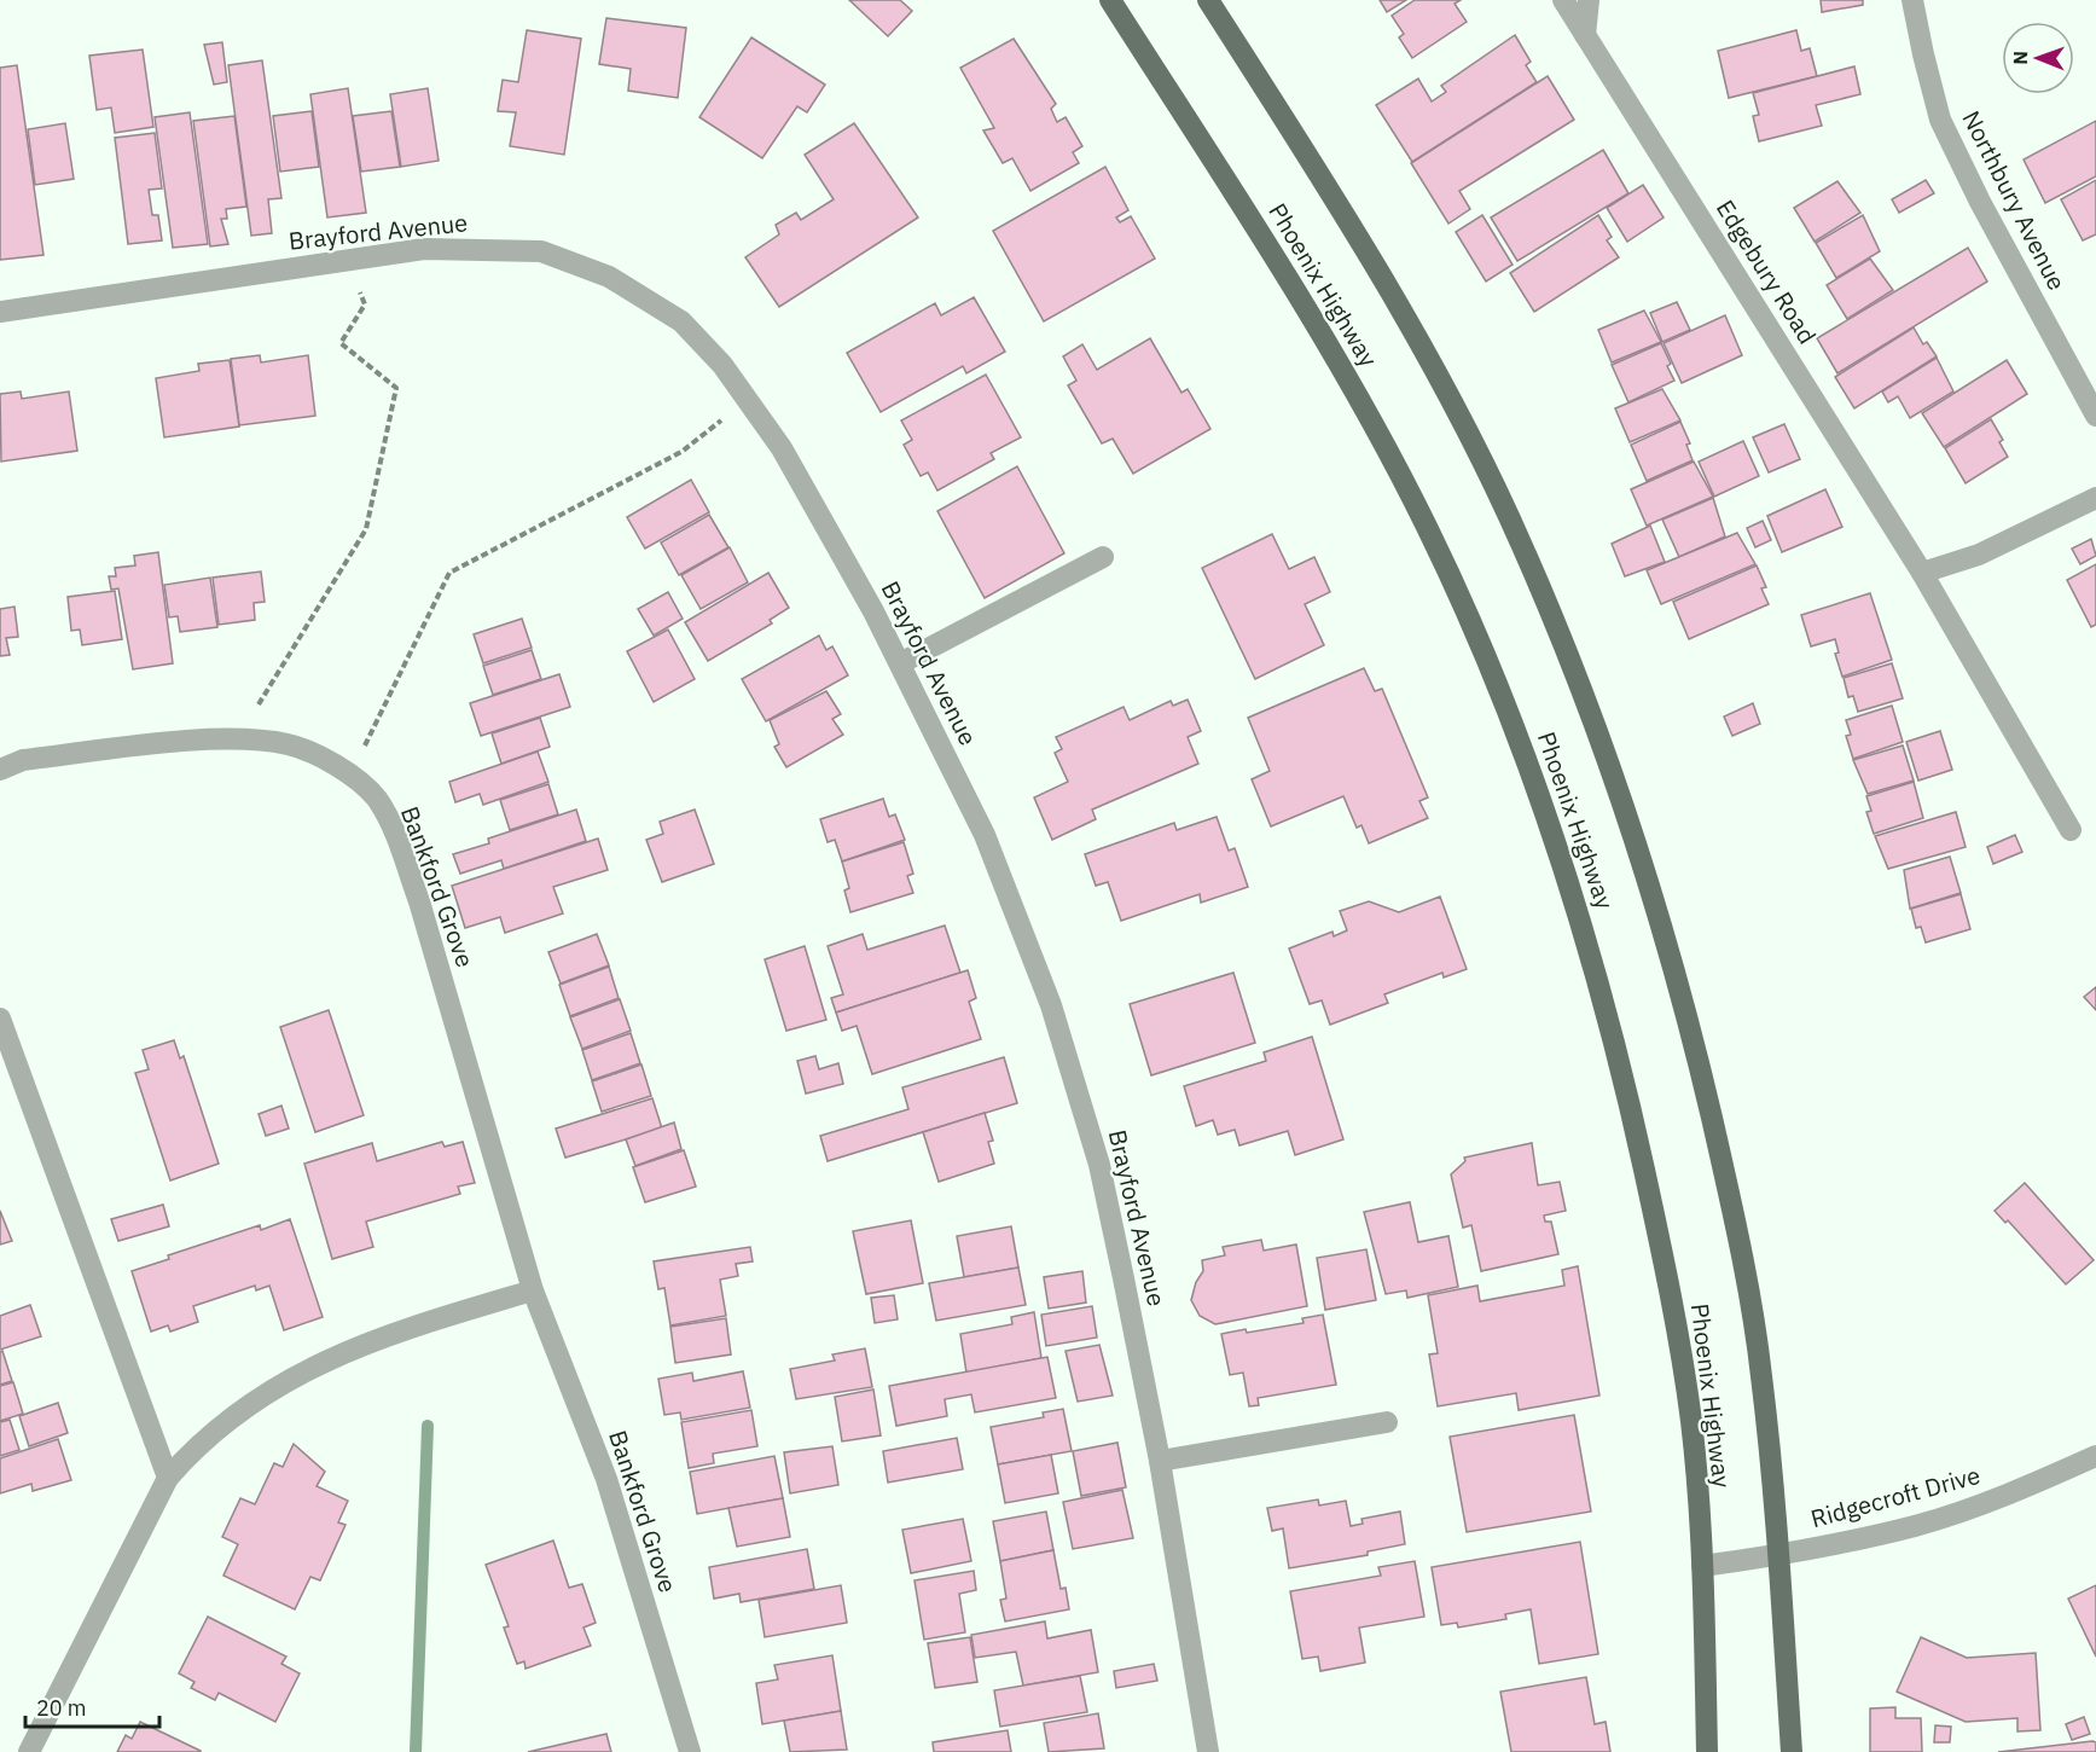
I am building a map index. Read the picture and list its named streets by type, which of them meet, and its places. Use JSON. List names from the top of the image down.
{
  "streets": {
    "main road": ["Phoenix Highway"],
    "street": [
      "Northbury Avenue",
      "Brayford Avenue",
      "Edgebury Road",
      "Bankford Grove",
      "Ridgecroft Drive"
    ]
  },
  "crossings": [
    ["Phoenix Highway", "Ridgecroft Drive"]
  ],
  "scale_bar": "20 m",
  "north": "left"
}
